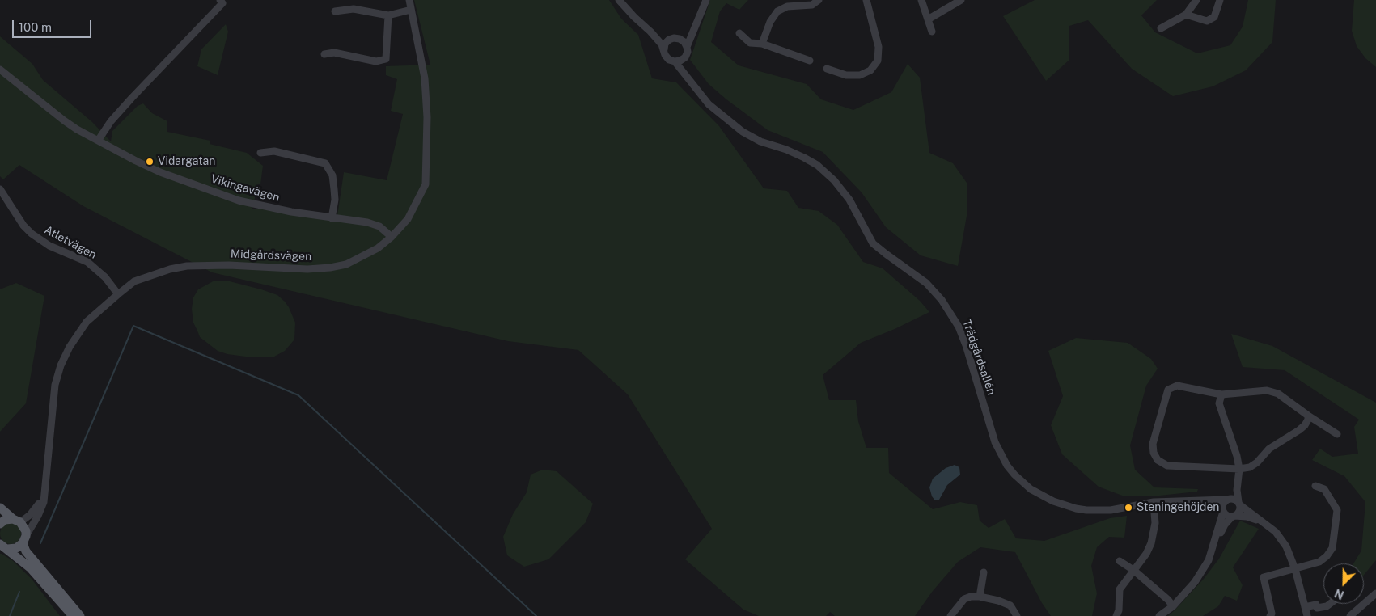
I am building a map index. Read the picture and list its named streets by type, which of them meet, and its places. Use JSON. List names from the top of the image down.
{
  "streets": {
    "street": [
      "Vikingavägen",
      "Atletvägen",
      "Midgårdsvägen",
      "Trädgårdsallén"
    ]
  },
  "crossings": [
    ["Vikingavägen", "Midgårdsvägen"],
    ["Atletvägen", "Midgårdsvägen"]
  ],
  "places": ["Vidargatan", "Steningehöjden"],
  "scale_bar": "100 m",
  "north": "bottom left"
}
